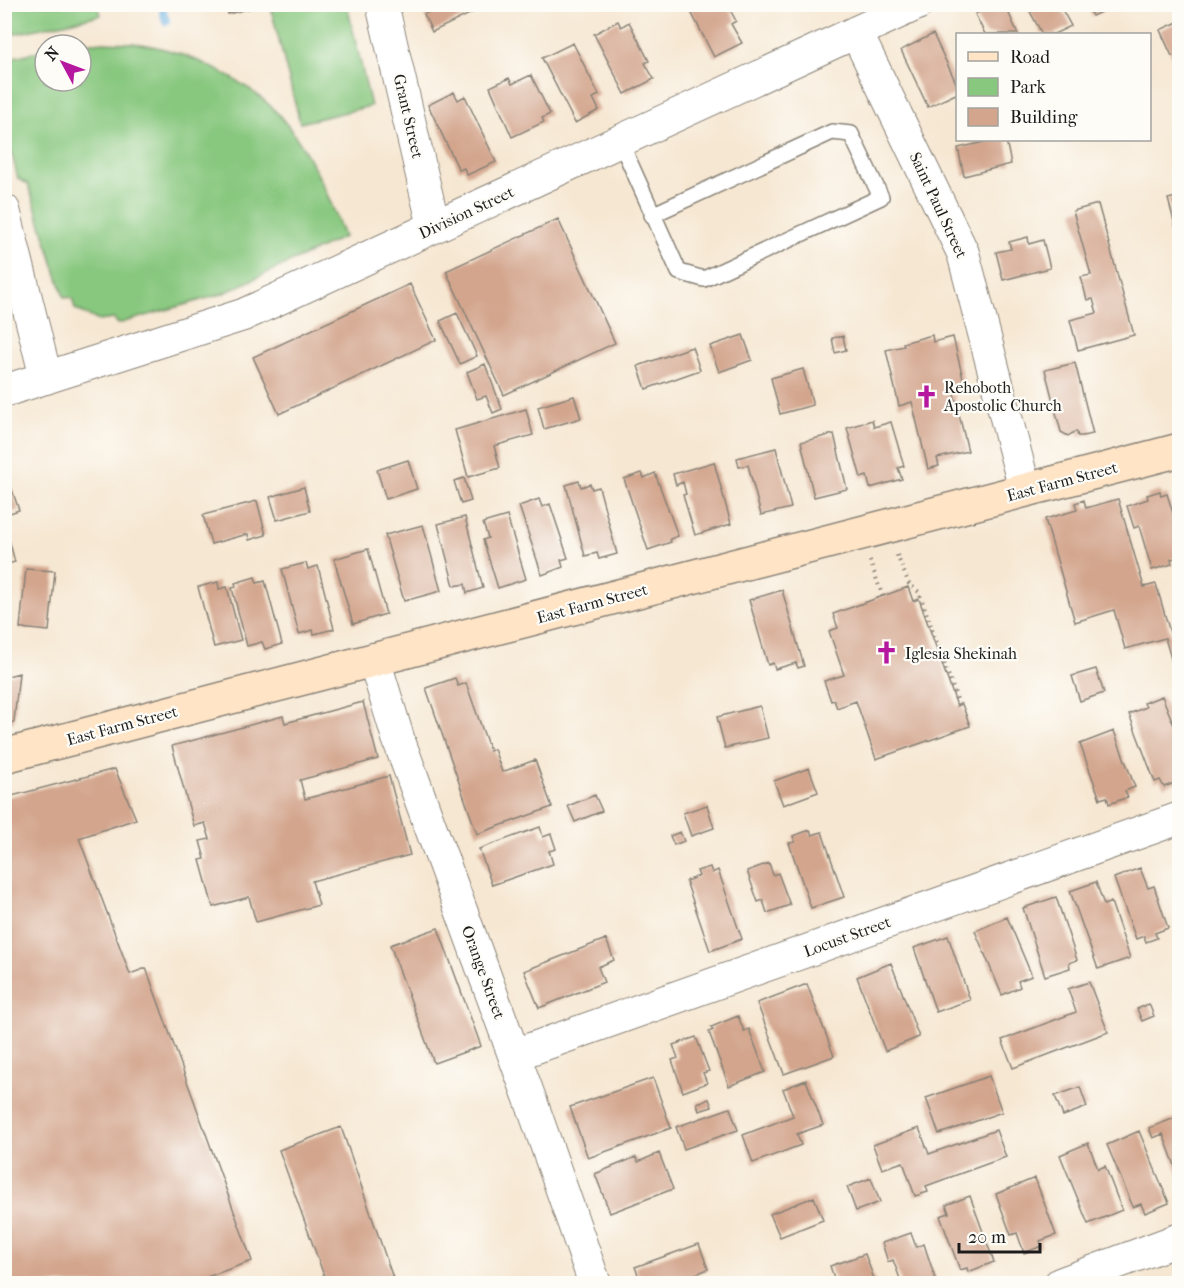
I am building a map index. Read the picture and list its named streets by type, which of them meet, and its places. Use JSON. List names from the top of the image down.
{
  "streets": {
    "main road": ["East Farm Street"],
    "street": [
      "Grant Street",
      "Saint Paul Street",
      "Division Street",
      "Locust Street",
      "Orange Street"
    ]
  },
  "crossings": [
    ["Grant Street", "Division Street"],
    ["Saint Paul Street", "Division Street"],
    ["Saint Paul Street", "East Farm Street"],
    ["East Farm Street", "Orange Street"],
    ["Locust Street", "Orange Street"]
  ],
  "places": {
    "church": ["Rehoboth Apostolic Church", "Iglesia Shekinah"]
  },
  "legend": ["Road", "Park", "Building"],
  "scale_bar": "20 m",
  "north": "top left"
}
